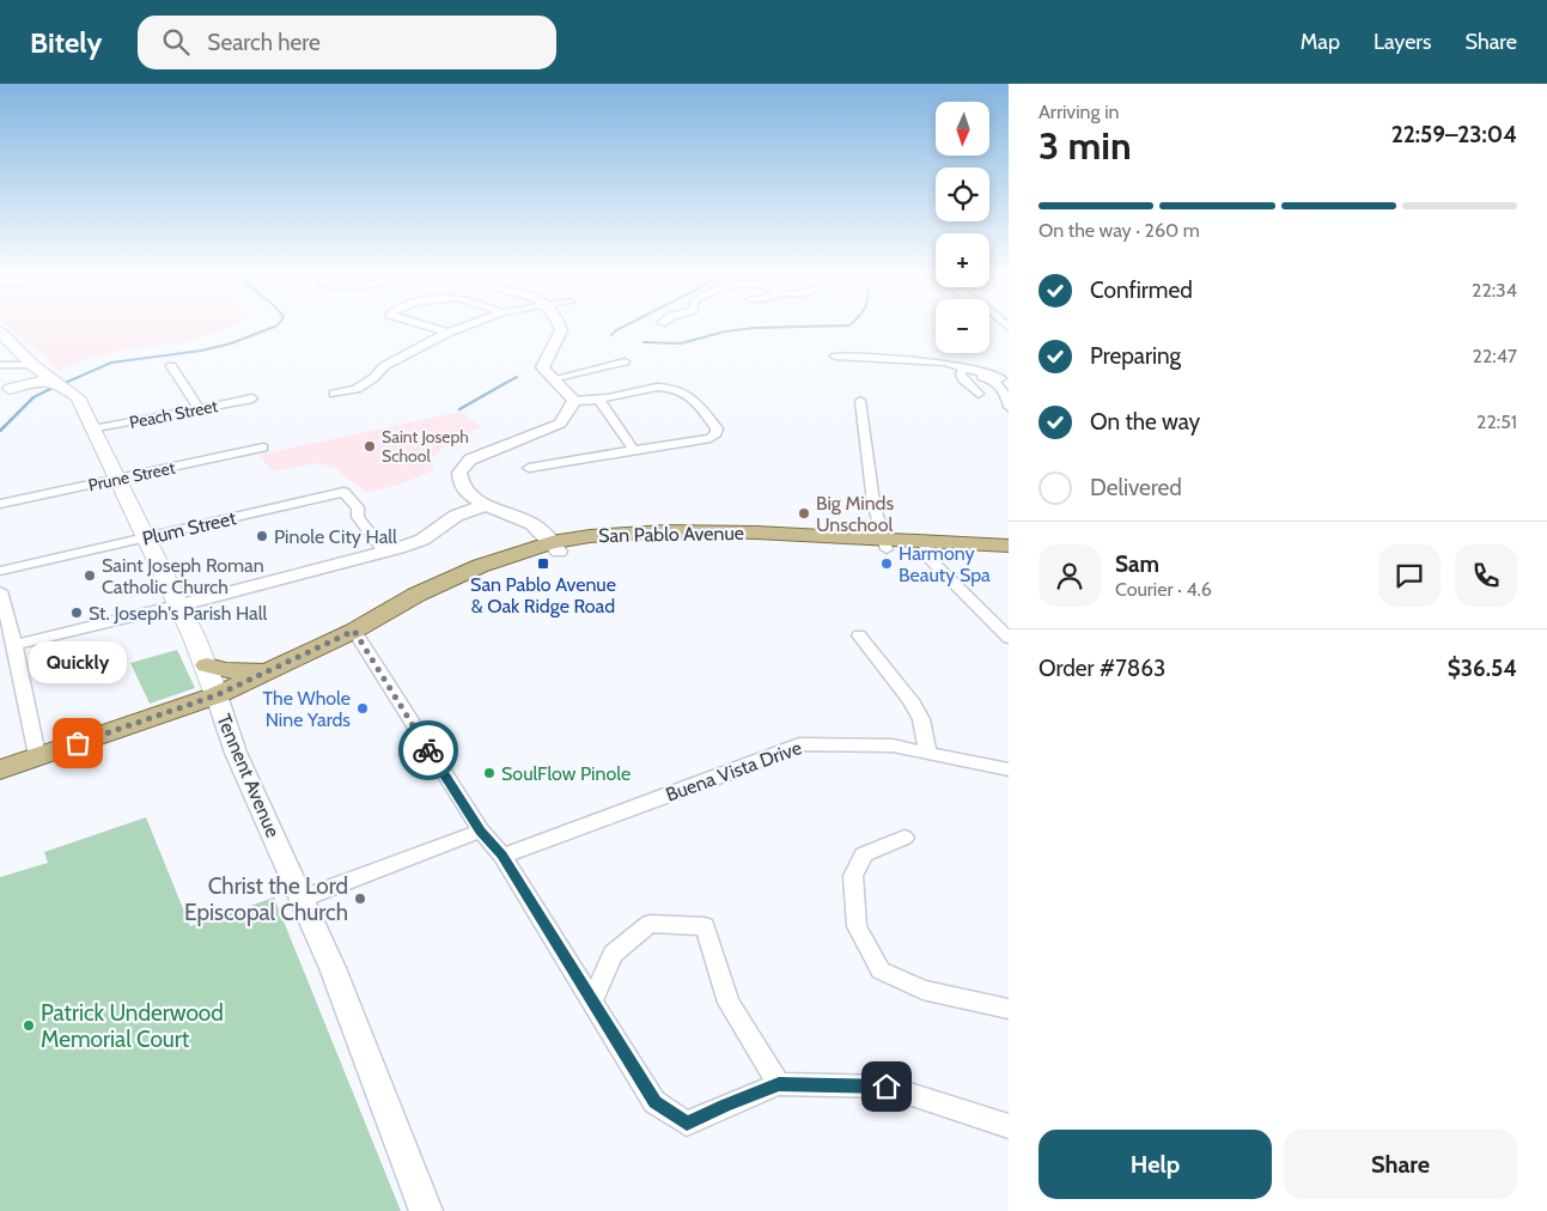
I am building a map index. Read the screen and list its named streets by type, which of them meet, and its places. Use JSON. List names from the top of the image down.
{
  "streets": {
    "main road": ["San Pablo Avenue", "Tennent Avenue"],
    "street": [
      "Peach Street",
      "Prune Street",
      "Plum Street",
      "Buena Vista Drive"
    ]
  },
  "crossings": [
    ["Peach Street", "Tennent Avenue"],
    ["Prune Street", "Tennent Avenue"],
    ["Plum Street", "Tennent Avenue"],
    ["San Pablo Avenue", "Tennent Avenue"]
  ],
  "places": {
    "other": [
      "Saint Joseph School",
      "Big Minds Unschool",
      "Pinole City Hall",
      "Harmony Beauty Spa",
      "Saint Joseph Roman Catholic Church",
      "St. Joseph's Parish Hall",
      "The Whole Nine Yards",
      "Quickly",
      "SoulFlow Pinole",
      "Christ the Lord Episcopal Church",
      "Patrick Underwood Memorial Court"
    ],
    "transit": ["San Pablo Avenue & Oak Ridge Road"]
  },
  "north": "bottom",
  "page": {
    "header": "Bitely",
    "search": "Search here",
    "nav": ["Map", "Layers", "Share"],
    "heading": ["3 min", "Arriving in", "22:59–23:04"],
    "panel": [
      "Sam",
      "Courier · 4.6",
      "Order #7863",
      "$36.54"
    ],
    "map_buttons": ["+", "−"],
    "bar": "On the way · 260 m",
    "list": [
      ["Confirmed", "22:34"],
      ["Preparing", "22:47"],
      ["On the way", "22:51"],
      "Delivered"
    ],
    "bubble": "Quickly",
    "buttons": ["Help", "Share"]
  }
}
